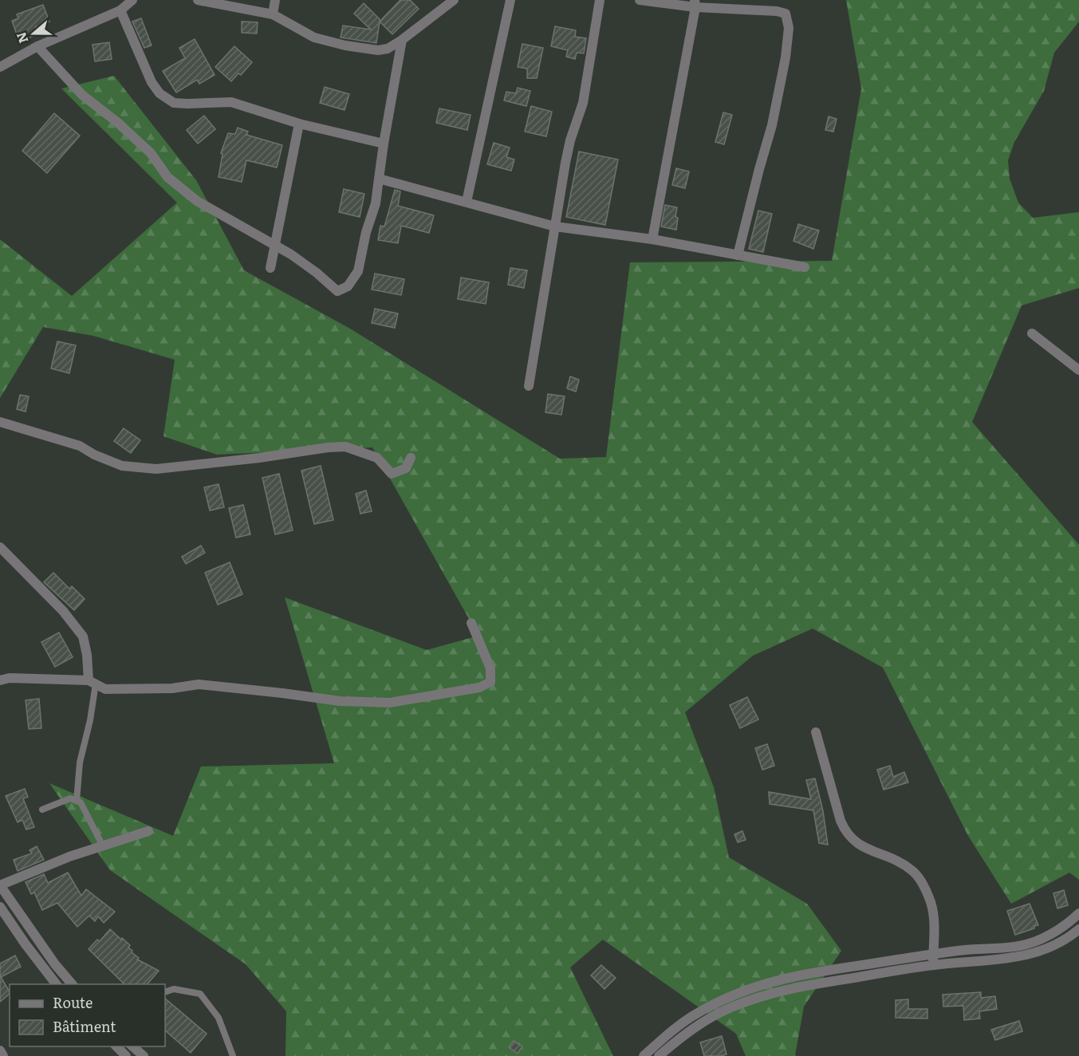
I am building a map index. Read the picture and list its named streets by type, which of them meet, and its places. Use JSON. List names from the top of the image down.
{
  "legend": ["Route", "Bâtiment"],
  "north": "left"
}
